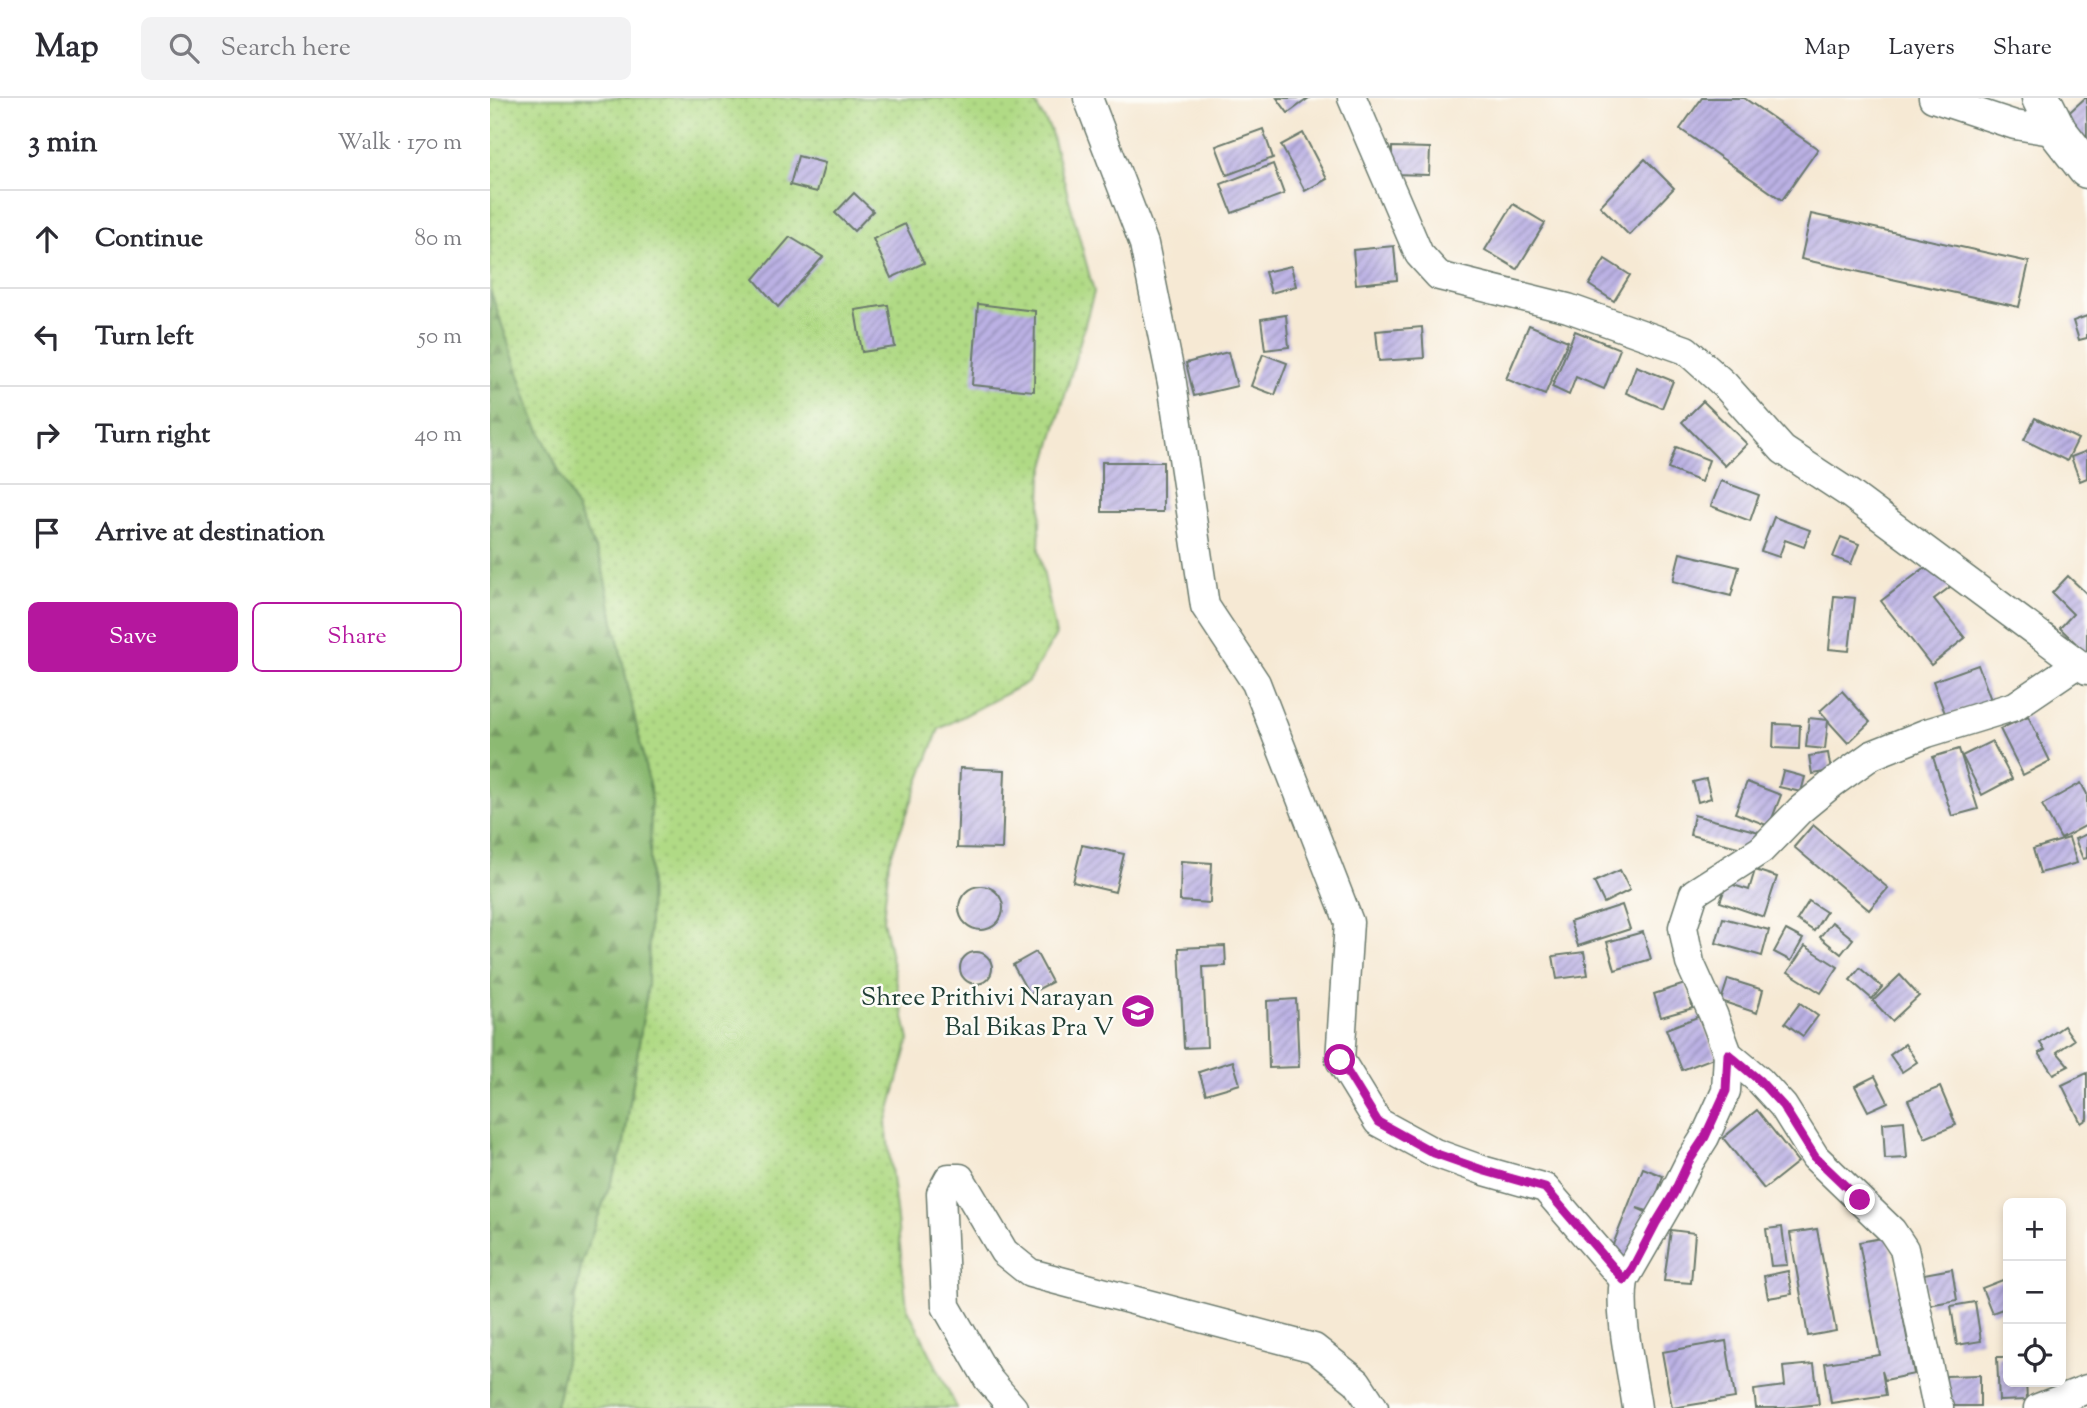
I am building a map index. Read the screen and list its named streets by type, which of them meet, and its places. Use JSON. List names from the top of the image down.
{
  "places": {
    "school or university": ["Shree Prithivi Narayan Bal Bikas Pra V"]
  },
  "page": {
    "header": "Map",
    "search": "Search here",
    "nav": ["Map", "Layers", "Share"],
    "heading": ["3 min", "Walk · 170 m"],
    "list": [
      ["Continue", "80 m"],
      ["Turn left", "50 m"],
      ["Turn right", "40 m"],
      "Arrive at destination"
    ],
    "buttons": ["Save", "Share"],
    "map_buttons": ["+", "−"]
  }
}
